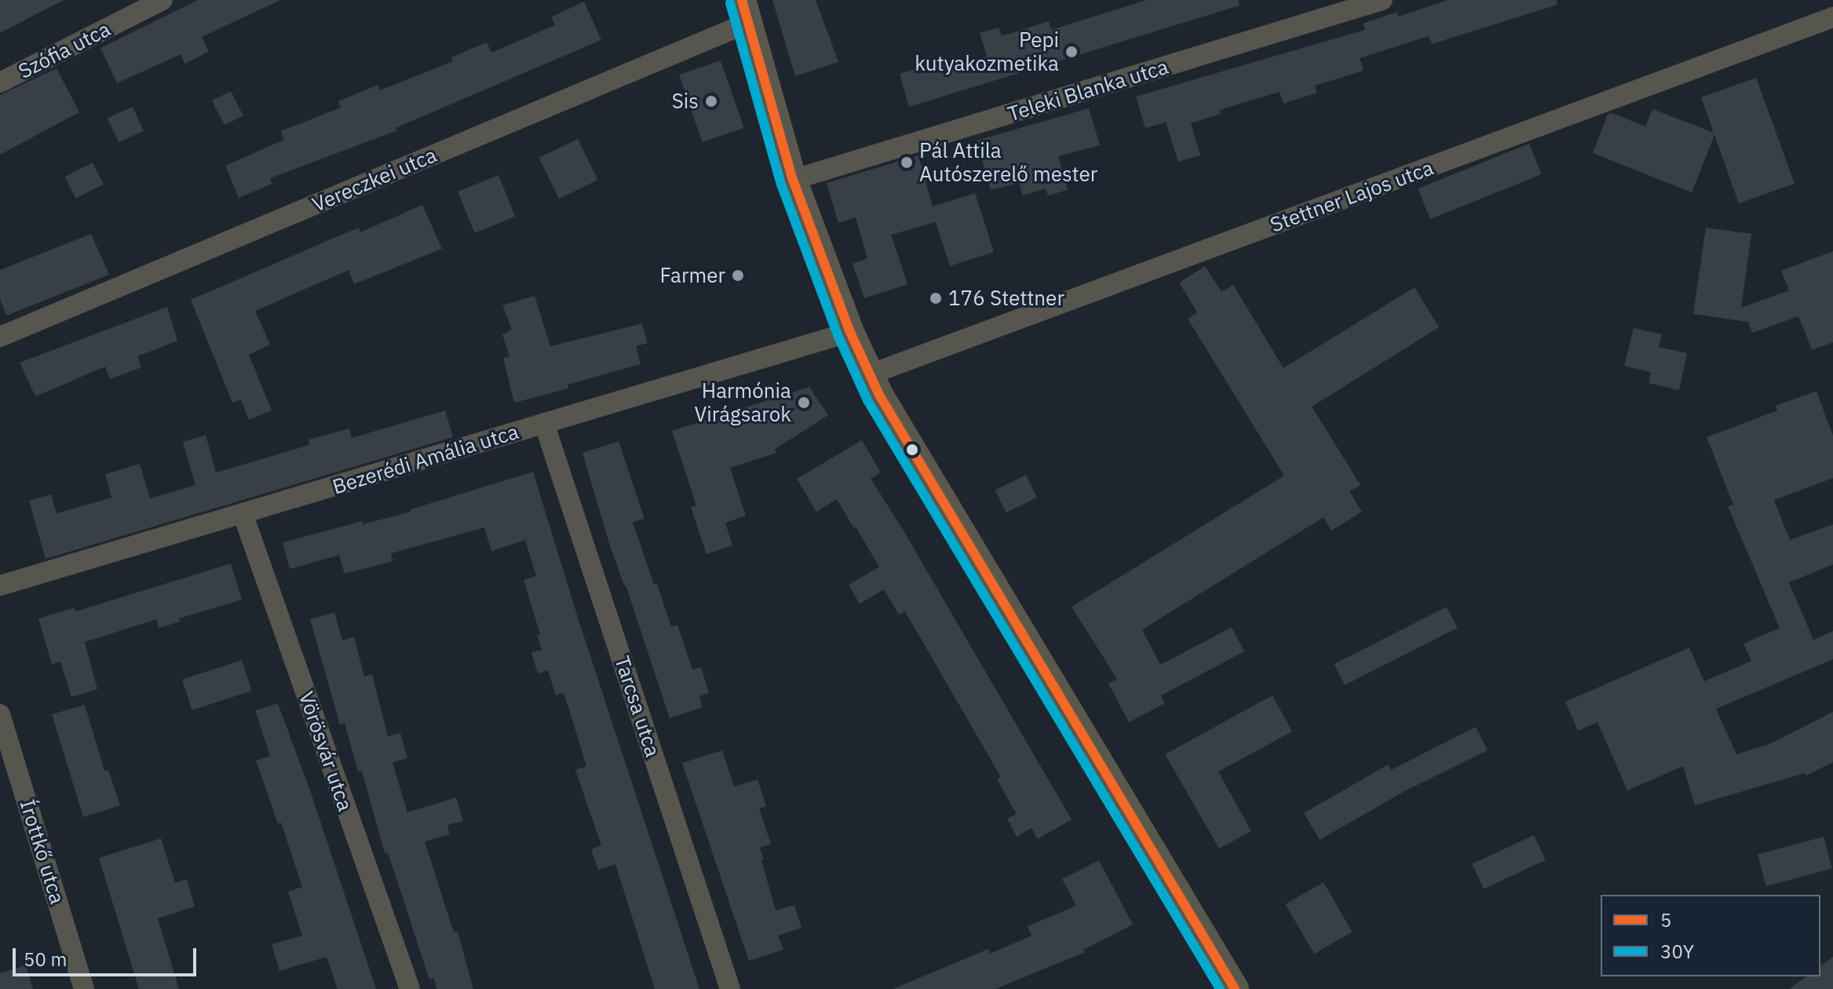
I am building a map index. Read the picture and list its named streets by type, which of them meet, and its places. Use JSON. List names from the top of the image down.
{
  "streets": {
    "street": [
      "Szófia utca",
      "Teleki Blanka utca",
      "Vereczkei utca",
      "Stettner Lajos utca",
      "Bezerédi Amália utca",
      "Tarcsa utca",
      "Vörösvár utca",
      "Írottkő utca"
    ]
  },
  "crossings": [
    ["Bezerédi Amália utca", "Tarcsa utca"],
    ["Bezerédi Amália utca", "Vörösvár utca"]
  ],
  "places": [
    "Pepi kutyakozmetika",
    "Sis",
    "Pál Attila Autószerelő mester",
    "Farmer",
    "176 Stettner",
    "Harmónia Virágsarok"
  ],
  "lines": ["transit line 5", "transit line 30Y"],
  "legend": ["5", "30Y"],
  "scale_bar": "50 m"
}
